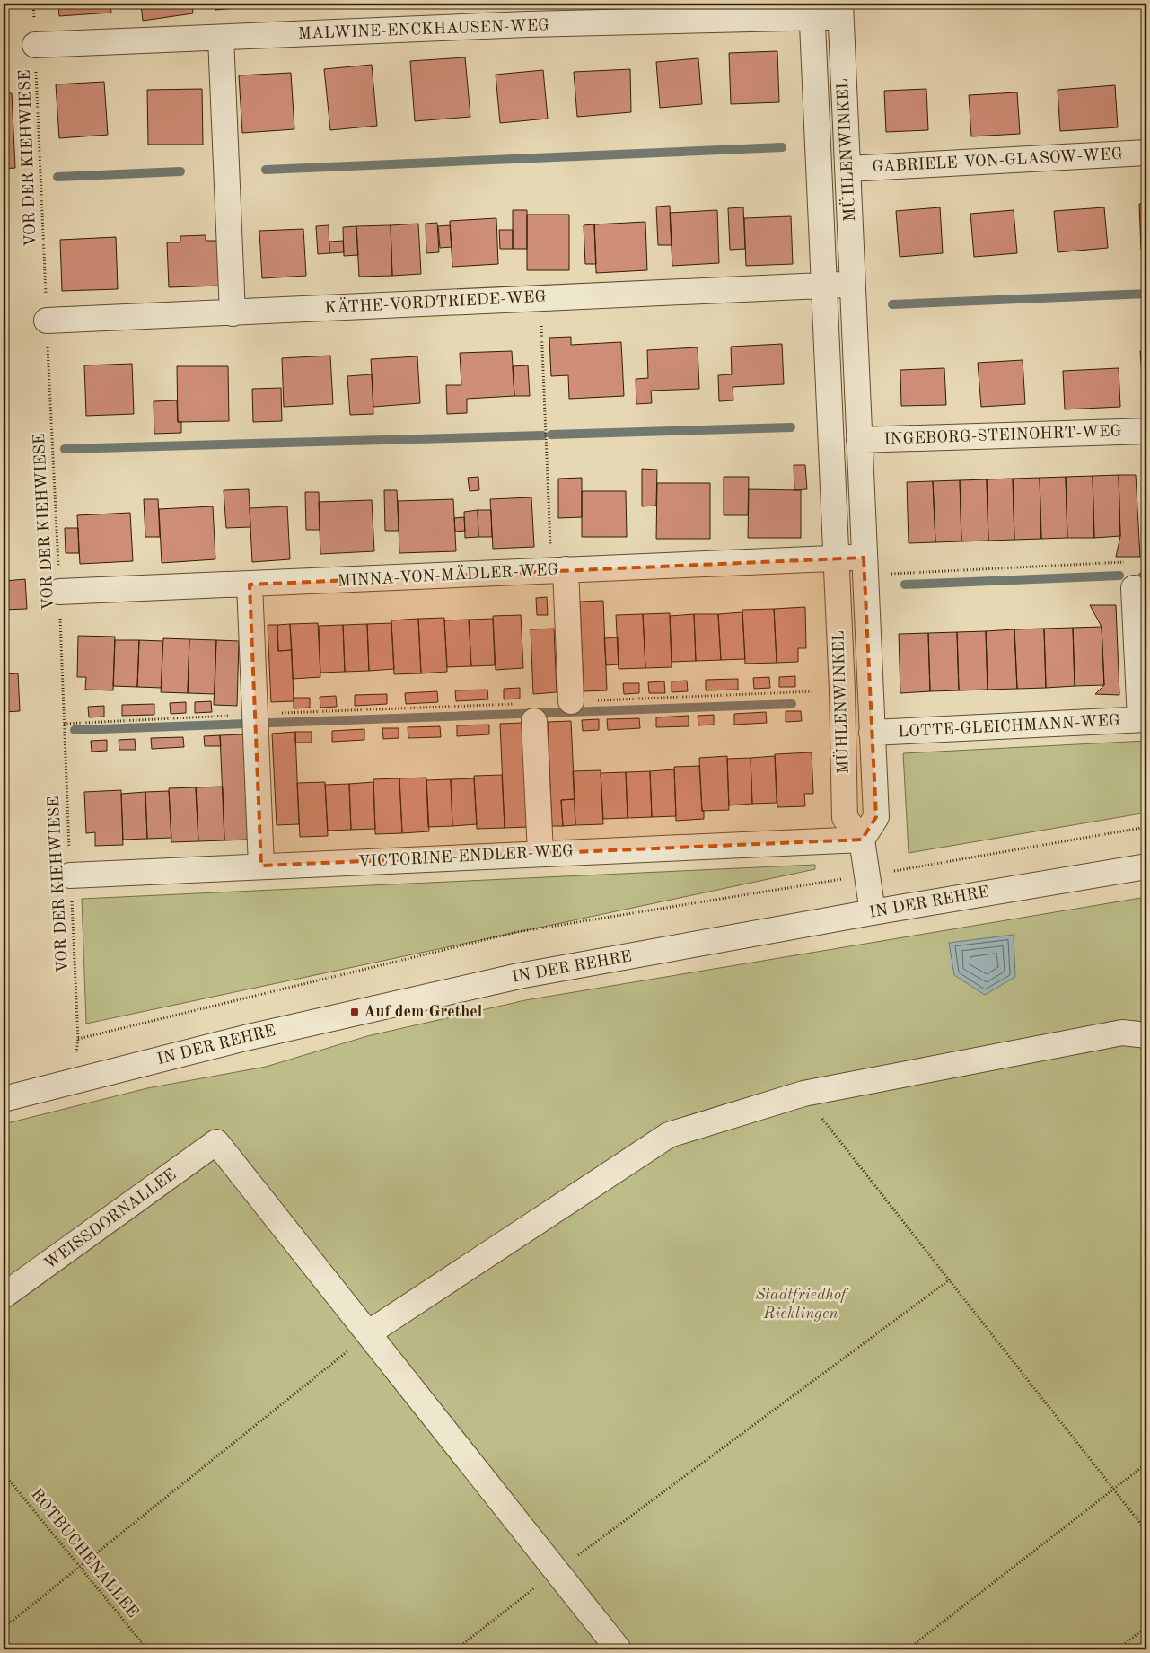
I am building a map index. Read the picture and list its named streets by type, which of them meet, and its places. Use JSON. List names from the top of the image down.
{
  "streets": {
    "street": [
      "MALWINE-ENCKHAUSEN-WEG",
      "MÜHLENWINKEL",
      "GABRIELE-VON-GLASOW-WEG",
      "KÄTHE-VORDTRIEDE-WEG",
      "INGEBORG-STEINOHRT-WEG",
      "MINNA-VON-MÄDLER-WEG",
      "LOTTE-GLEICHMANN-WEG",
      "VICTORINE-ENDLER-WEG",
      "IN DER REHRE",
      "WEISSDORNALLEE"
    ],
    "path": ["VOR DER KIEHWIESE", "ROTBUCHENALLEE"]
  },
  "crossings": [
    ["MALWINE-ENCKHAUSEN-WEG", "MÜHLENWINKEL"],
    ["MALWINE-ENCKHAUSEN-WEG", "VOR DER KIEHWIESE"],
    ["MÜHLENWINKEL", "GABRIELE-VON-GLASOW-WEG"],
    ["MÜHLENWINKEL", "KÄTHE-VORDTRIEDE-WEG"],
    ["MÜHLENWINKEL", "INGEBORG-STEINOHRT-WEG"],
    ["MÜHLENWINKEL", "MINNA-VON-MÄDLER-WEG"],
    ["MÜHLENWINKEL", "LOTTE-GLEICHMANN-WEG"],
    ["MÜHLENWINKEL", "VICTORINE-ENDLER-WEG"],
    ["VOR DER KIEHWIESE", "KÄTHE-VORDTRIEDE-WEG"],
    ["VOR DER KIEHWIESE", "MINNA-VON-MÄDLER-WEG"],
    ["VOR DER KIEHWIESE", "VICTORINE-ENDLER-WEG"]
  ],
  "parks": ["Stadtfriedhof Ricklingen"],
  "places": {
    "transit": ["Auf dem Grethel"]
  }
}
